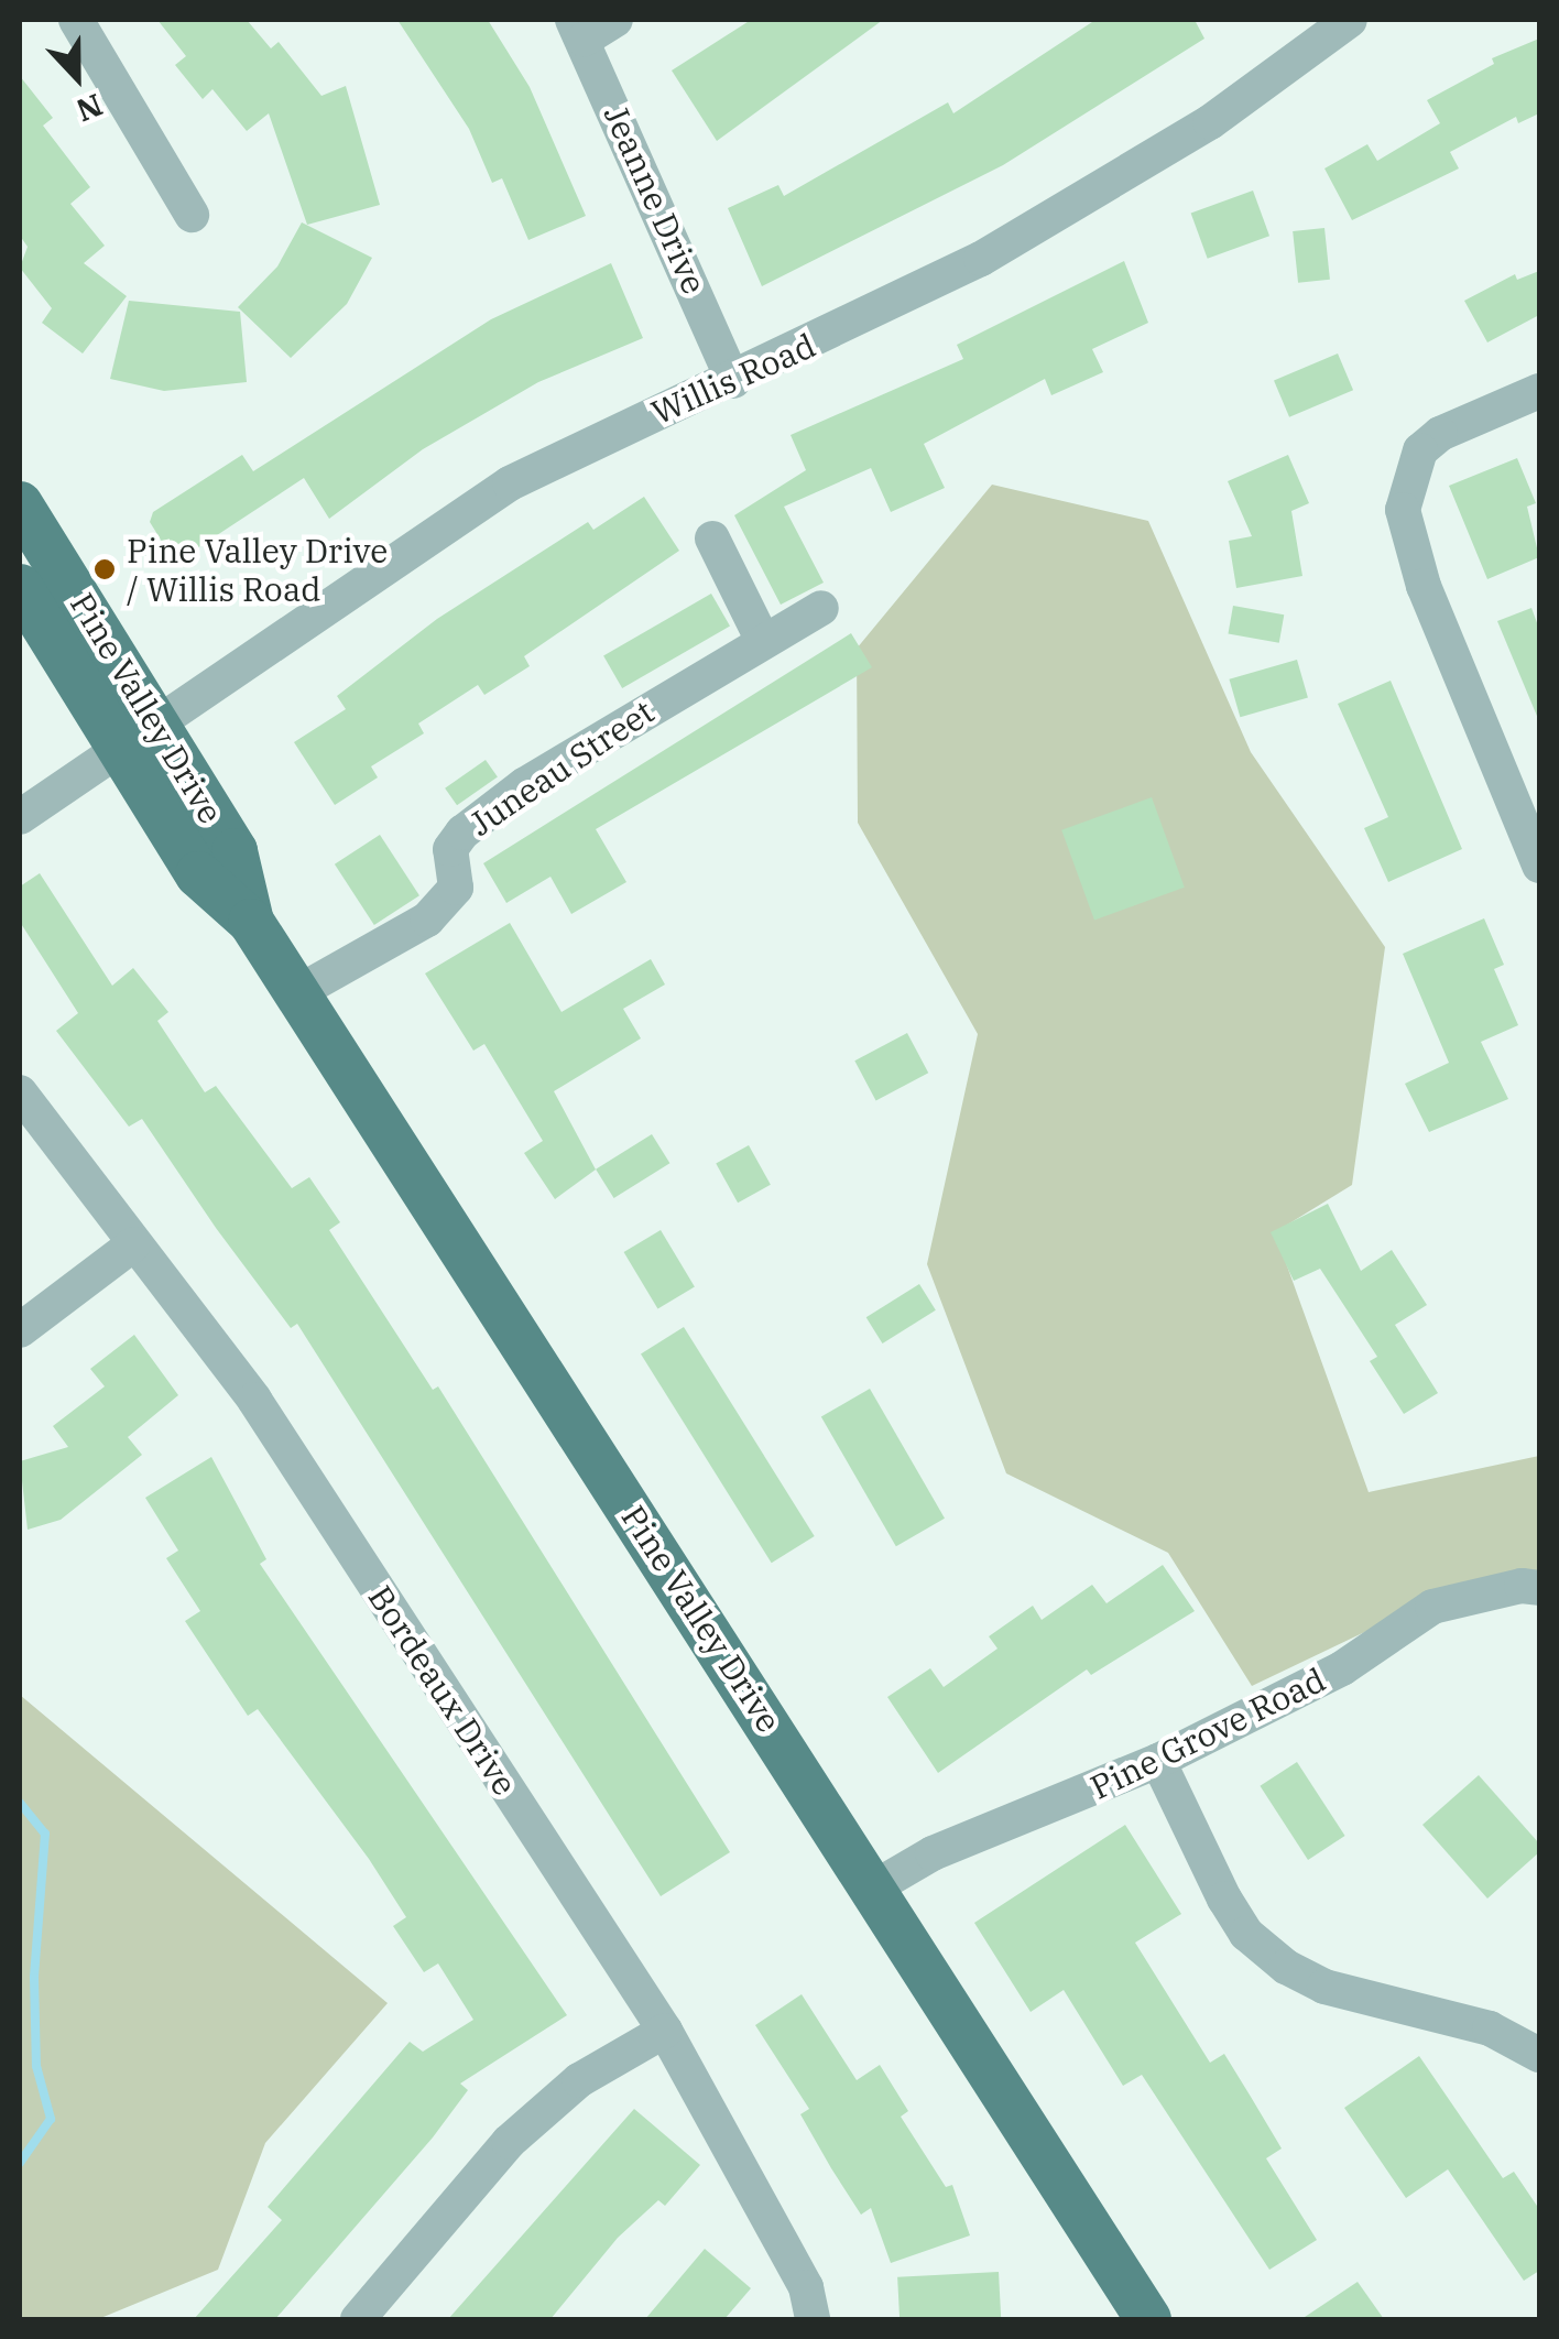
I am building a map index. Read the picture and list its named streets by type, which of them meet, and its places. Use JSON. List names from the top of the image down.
{
  "streets": {
    "main road": ["Pine Valley Drive"],
    "street": [
      "Jeanne Drive",
      "Willis Road",
      "Juneau Street",
      "Bordeaux Drive",
      "Pine Grove Road"
    ]
  },
  "crossings": [
    ["Jeanne Drive", "Willis Road"],
    ["Willis Road", "Pine Valley Drive"],
    ["Pine Valley Drive", "Juneau Street"],
    ["Pine Valley Drive", "Pine Grove Road"]
  ],
  "places": ["Pine Valley Drive / Willis Road"],
  "north": "bottom"
}
